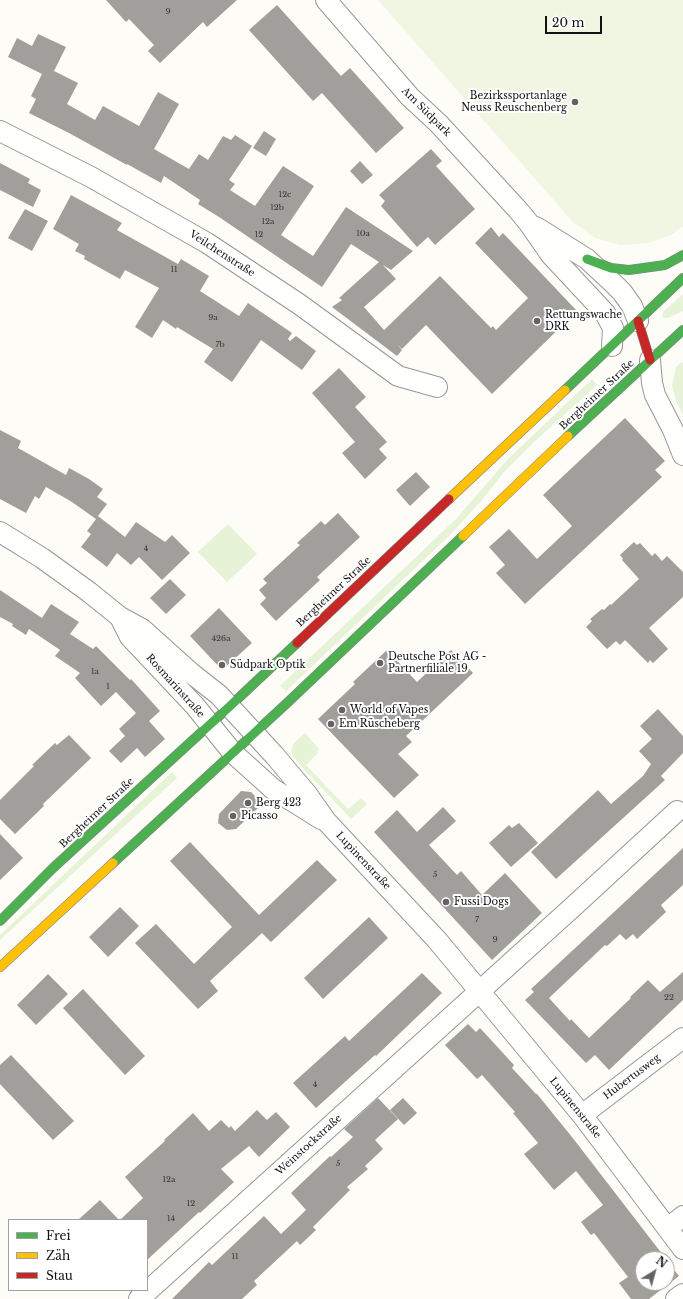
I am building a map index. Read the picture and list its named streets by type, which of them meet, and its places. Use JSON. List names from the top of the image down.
{
  "streets": {
    "main road": ["Bergheimer Straße"],
    "street": [
      "Am Südpark",
      "Veilchenstraße",
      "Rosmarinstraße",
      "Lupinenstraße",
      "Hubertusweg",
      "Weinstockstraße"
    ]
  },
  "crossings": [
    ["Am Südpark", "Bergheimer Straße"],
    ["Bergheimer Straße", "Rosmarinstraße"],
    ["Bergheimer Straße", "Lupinenstraße"],
    ["Rosmarinstraße", "Lupinenstraße"],
    ["Lupinenstraße", "Hubertusweg"],
    ["Lupinenstraße", "Weinstockstraße"]
  ],
  "places": [
    "Bezirkssportanlage Neuss Reuschenberg",
    "Rettungswache DRK",
    "Deutsche Post AG - Partnerfiliale 19",
    "Südpark Optik",
    "World of Vapes",
    "Em Rüscheberg",
    "Berg 423",
    "Picasso",
    "Fussi Dogs"
  ],
  "house_numbers": [
    "9",
    "12c",
    "12b",
    "12a",
    "10a",
    "12",
    "11",
    "9a",
    "7b",
    "4",
    "426a",
    "1a",
    "1",
    "5",
    "7",
    "9",
    "22",
    "4",
    "5",
    "12a",
    "12",
    "14",
    "11"
  ],
  "legend": ["Frei", "Zäh", "Stau"],
  "scale_bar": "20 m",
  "north": "top right"
}
